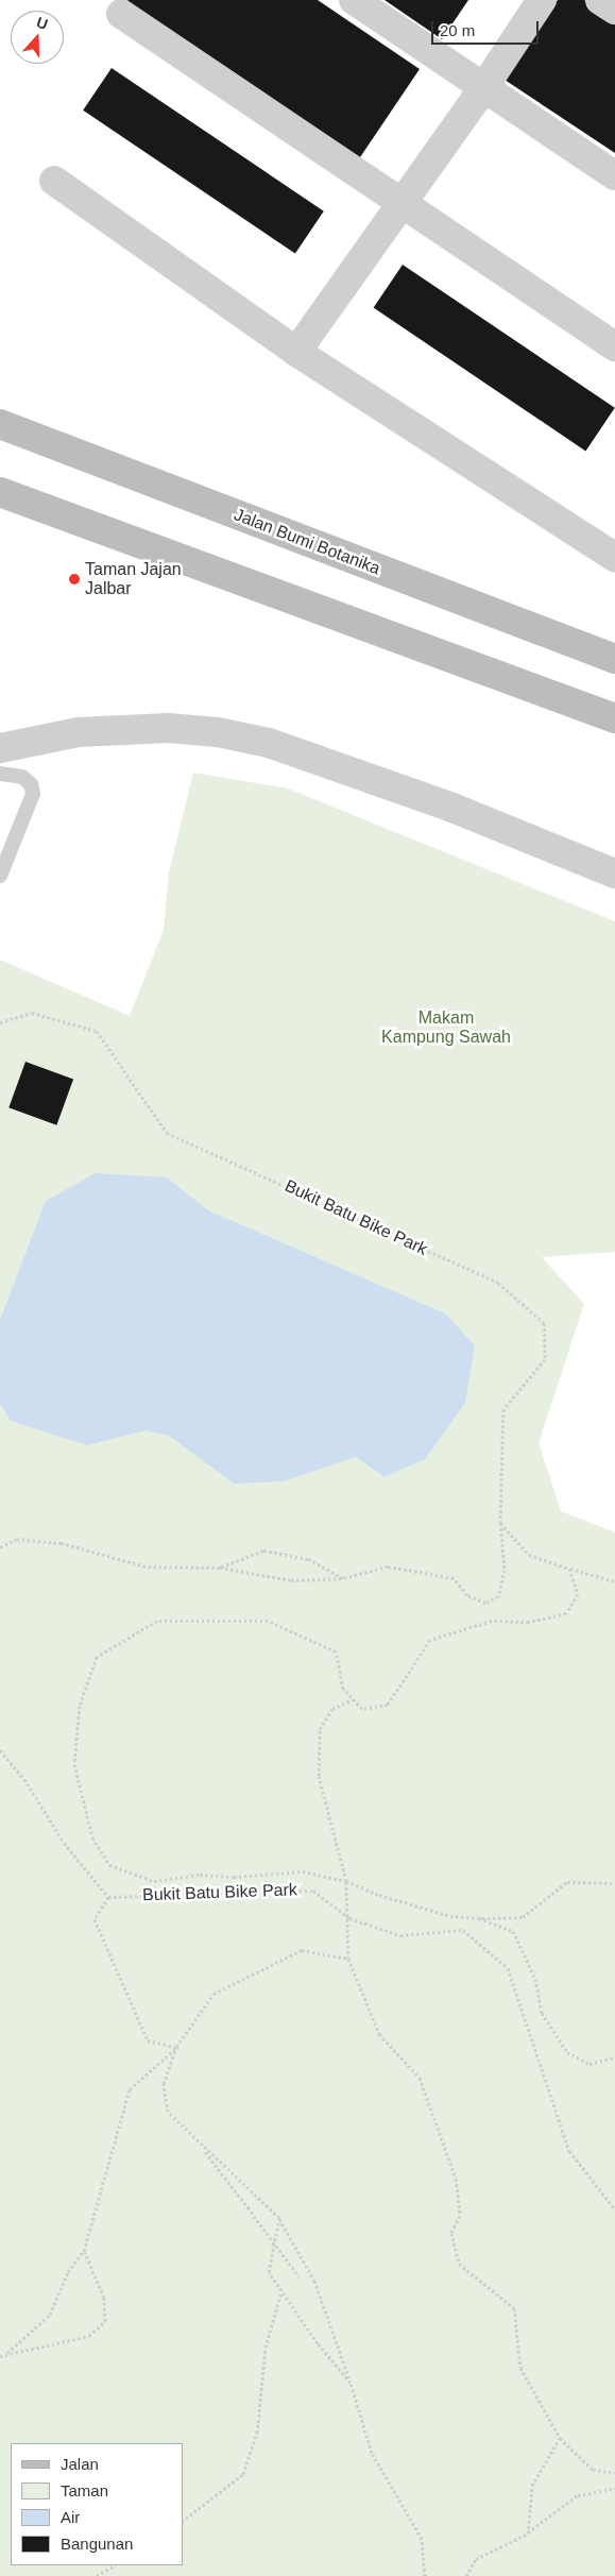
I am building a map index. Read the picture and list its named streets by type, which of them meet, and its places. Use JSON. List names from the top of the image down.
{
  "streets": {
    "main road": ["Jalan Bumi Botanika"],
    "path": ["Bukit Batu Bike Park"]
  },
  "parks": ["Makam Kampung Sawah"],
  "places": ["Taman Jajan Jalbar"],
  "legend": [
    "Jalan",
    "Taman",
    "Air",
    "Bangunan"
  ],
  "scale_bar": "20 m",
  "north": "top"
}
